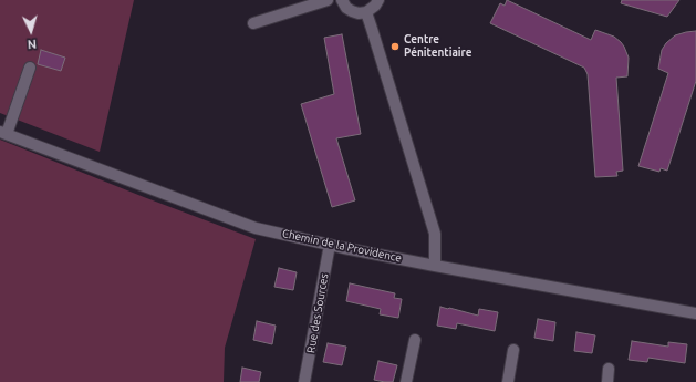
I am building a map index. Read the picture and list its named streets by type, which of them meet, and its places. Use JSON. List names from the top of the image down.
{
  "streets": {
    "street": ["Chemin de la Providence", "Rue des Sources"]
  },
  "crossings": [
    ["Chemin de la Providence", "Rue des Sources"]
  ],
  "places": ["Centre Pénitentiaire"],
  "north": "bottom"
}
